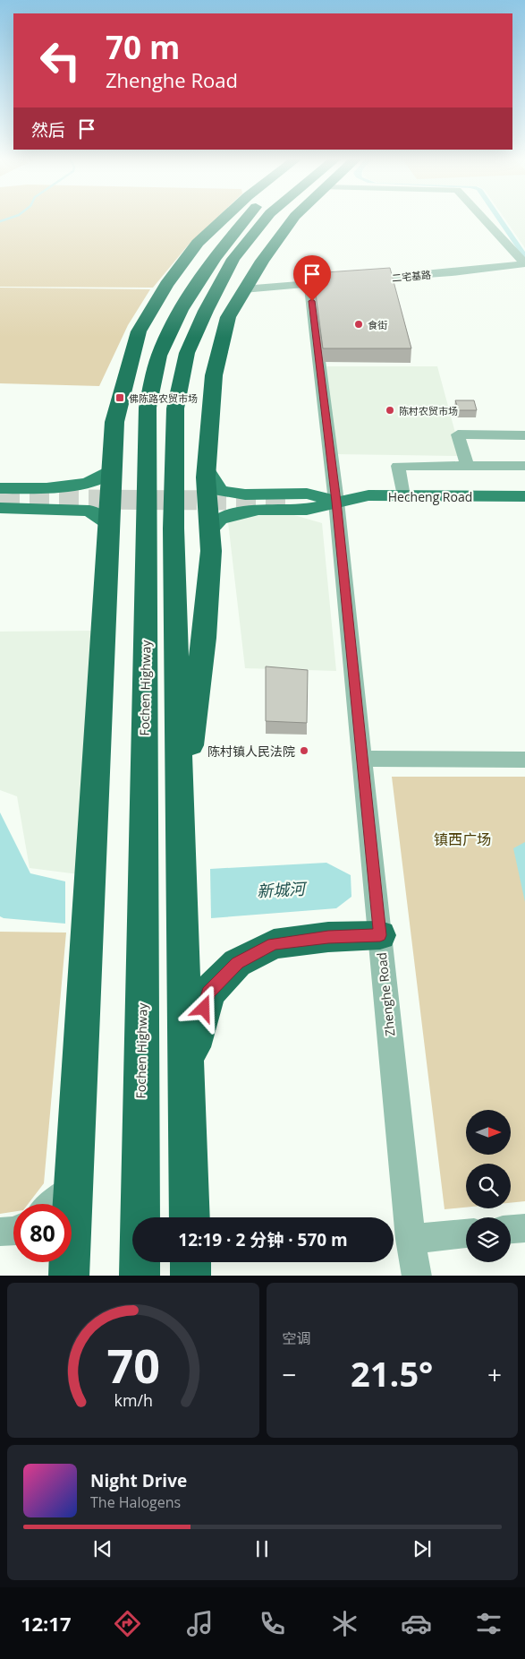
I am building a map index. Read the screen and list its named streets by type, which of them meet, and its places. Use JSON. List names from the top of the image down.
{
  "streets": {
    "highway": ["Fochen Highway"],
    "main road": ["Hecheng Road"],
    "street": ["二宅基路", "Zhenghe Road"]
  },
  "crossings": [
    ["Hecheng Road", "Zhenghe Road"]
  ],
  "water": ["新城河"],
  "parks": ["镇西广场"],
  "places": {
    "other": ["食街", "陈村农贸市场", "陈村镇人民法院"],
    "transit": ["佛陈路农贸市场"]
  },
  "north": "right",
  "page": {
    "turn": ["70 m", "Zhenghe Road"],
    "then": "然后",
    "limit": "80",
    "trip": "12:19 · 2 分钟 · 570 m",
    "tile": "空调",
    "heat": ["−", "21.5°", "+"],
    "song": ["Night Drive", "The Halogens"],
    "tabs": "12:17",
    "gauge": ["70", "km/h"]
  }
}
